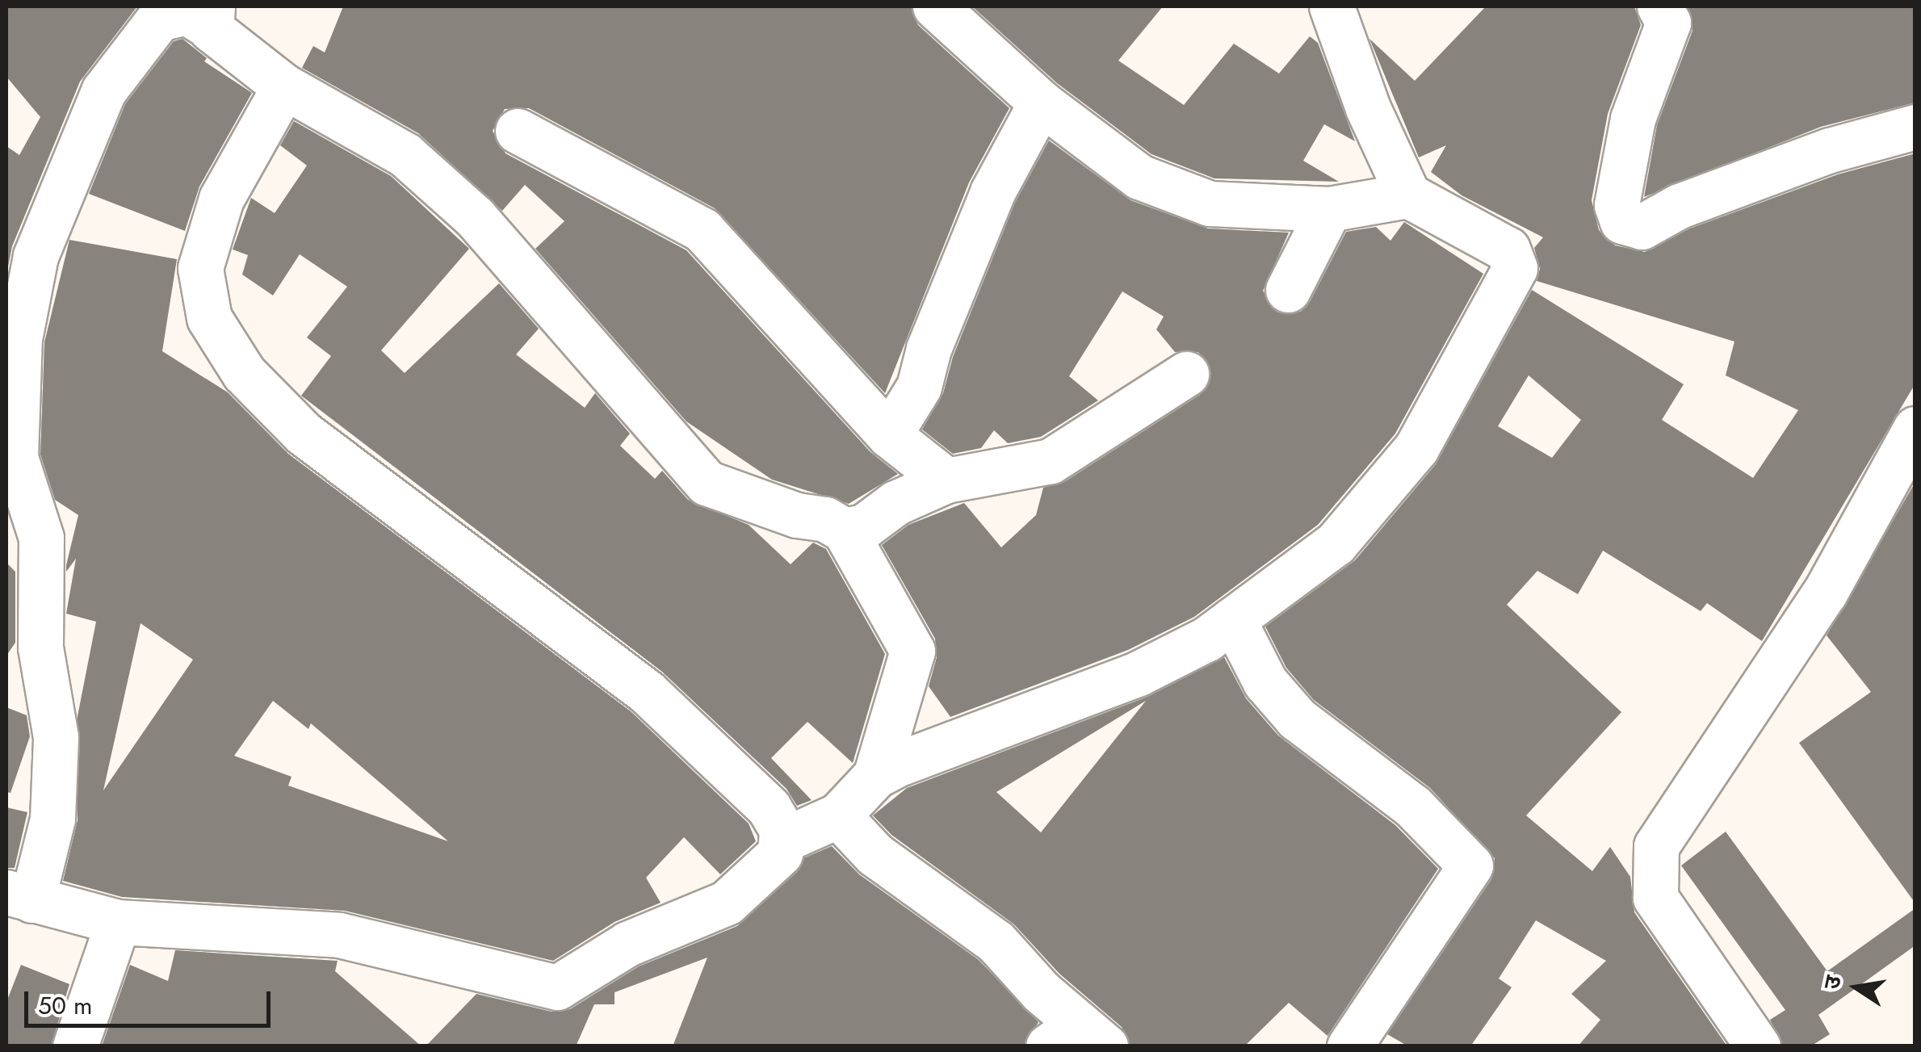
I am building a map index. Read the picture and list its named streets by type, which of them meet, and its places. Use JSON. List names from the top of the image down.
{
  "scale_bar": "50 m",
  "north": "left"
}
